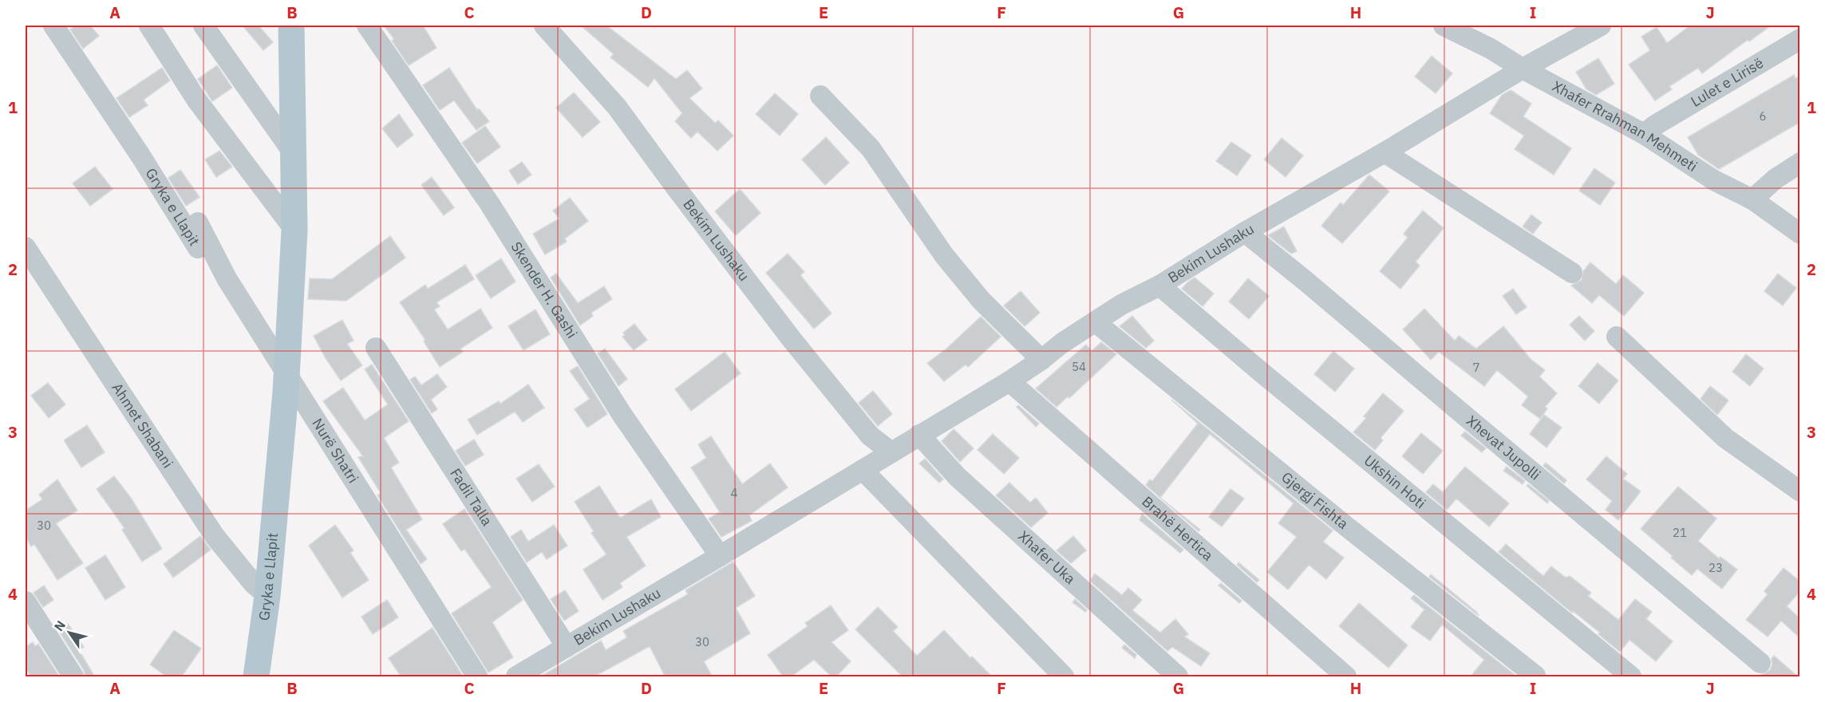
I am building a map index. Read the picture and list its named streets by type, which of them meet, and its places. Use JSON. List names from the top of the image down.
{
  "streets": {
    "main road": ["Gryka e Llapit"],
    "street": [
      "Lulet e Lirisë",
      "Xhafer Rrahman Mehmeti",
      "Bekim Lushaku",
      "Skender H. Gashi",
      "Ahmet Shabani",
      "Xhevat Jupolli",
      "Nurë Shatri",
      "Ukshin Hoti",
      "Fadil Talla",
      "Gjergj Fishta",
      "Brahë Hertica",
      "Xhafer Uka"
    ]
  },
  "crossings": [
    ["Lulet e Lirisë", "Xhafer Rrahman Mehmeti"],
    ["Xhafer Rrahman Mehmeti", "Bekim Lushaku"],
    ["Gryka e Llapit", "Ahmet Shabani"],
    ["Gryka e Llapit", "Nurë Shatri"],
    ["Bekim Lushaku", "Skender H. Gashi"],
    ["Bekim Lushaku", "Xhevat Jupolli"],
    ["Bekim Lushaku", "Ukshin Hoti"],
    ["Bekim Lushaku", "Fadil Talla"],
    ["Bekim Lushaku", "Gjergj Fishta"],
    ["Bekim Lushaku", "Brahë Hertica"],
    ["Bekim Lushaku", "Xhafer Uka"]
  ],
  "house_numbers": [
    "6",
    "54",
    "7",
    "4",
    "30",
    "21",
    "23",
    "30"
  ],
  "north": "top left",
  "grid": {
    "columns": [
      "A",
      "B",
      "C",
      "D",
      "E",
      "F",
      "G",
      "H",
      "I",
      "J"
    ],
    "rows": [
      "1",
      "2",
      "3",
      "4"
    ]
  }
}
